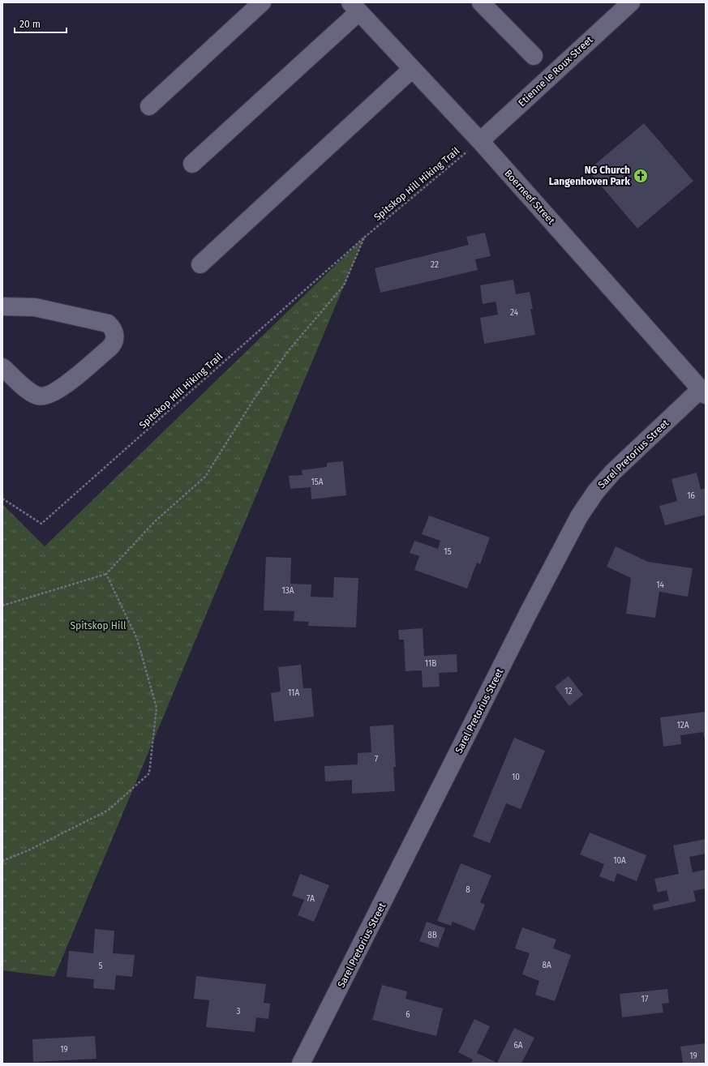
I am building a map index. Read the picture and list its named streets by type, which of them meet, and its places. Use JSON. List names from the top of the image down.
{
  "streets": {
    "street": ["Etienne le Roux Street", "Boerneef Street", "Sarel Pretorius Street"],
    "path": ["Spitskop Hill Hiking Trail"]
  },
  "crossings": [
    ["Etienne le Roux Street", "Spitskop Hill Hiking Trail"],
    ["Etienne le Roux Street", "Boerneef Street"],
    ["Spitskop Hill Hiking Trail", "Boerneef Street"],
    ["Boerneef Street", "Sarel Pretorius Street"]
  ],
  "parks": ["Spitskop Hill"],
  "places": {
    "church": ["NG Church Langenhoven Park"]
  },
  "house_numbers": [
    "22",
    "24",
    "15A",
    "16",
    "15",
    "14",
    "13A",
    "11B",
    "12",
    "11A",
    "12A",
    "7",
    "10",
    "10A",
    "8",
    "7A",
    "8B",
    "8A",
    "5",
    "17",
    "3",
    "6",
    "6A",
    "19",
    "19"
  ],
  "scale_bar": "20 m"
}
